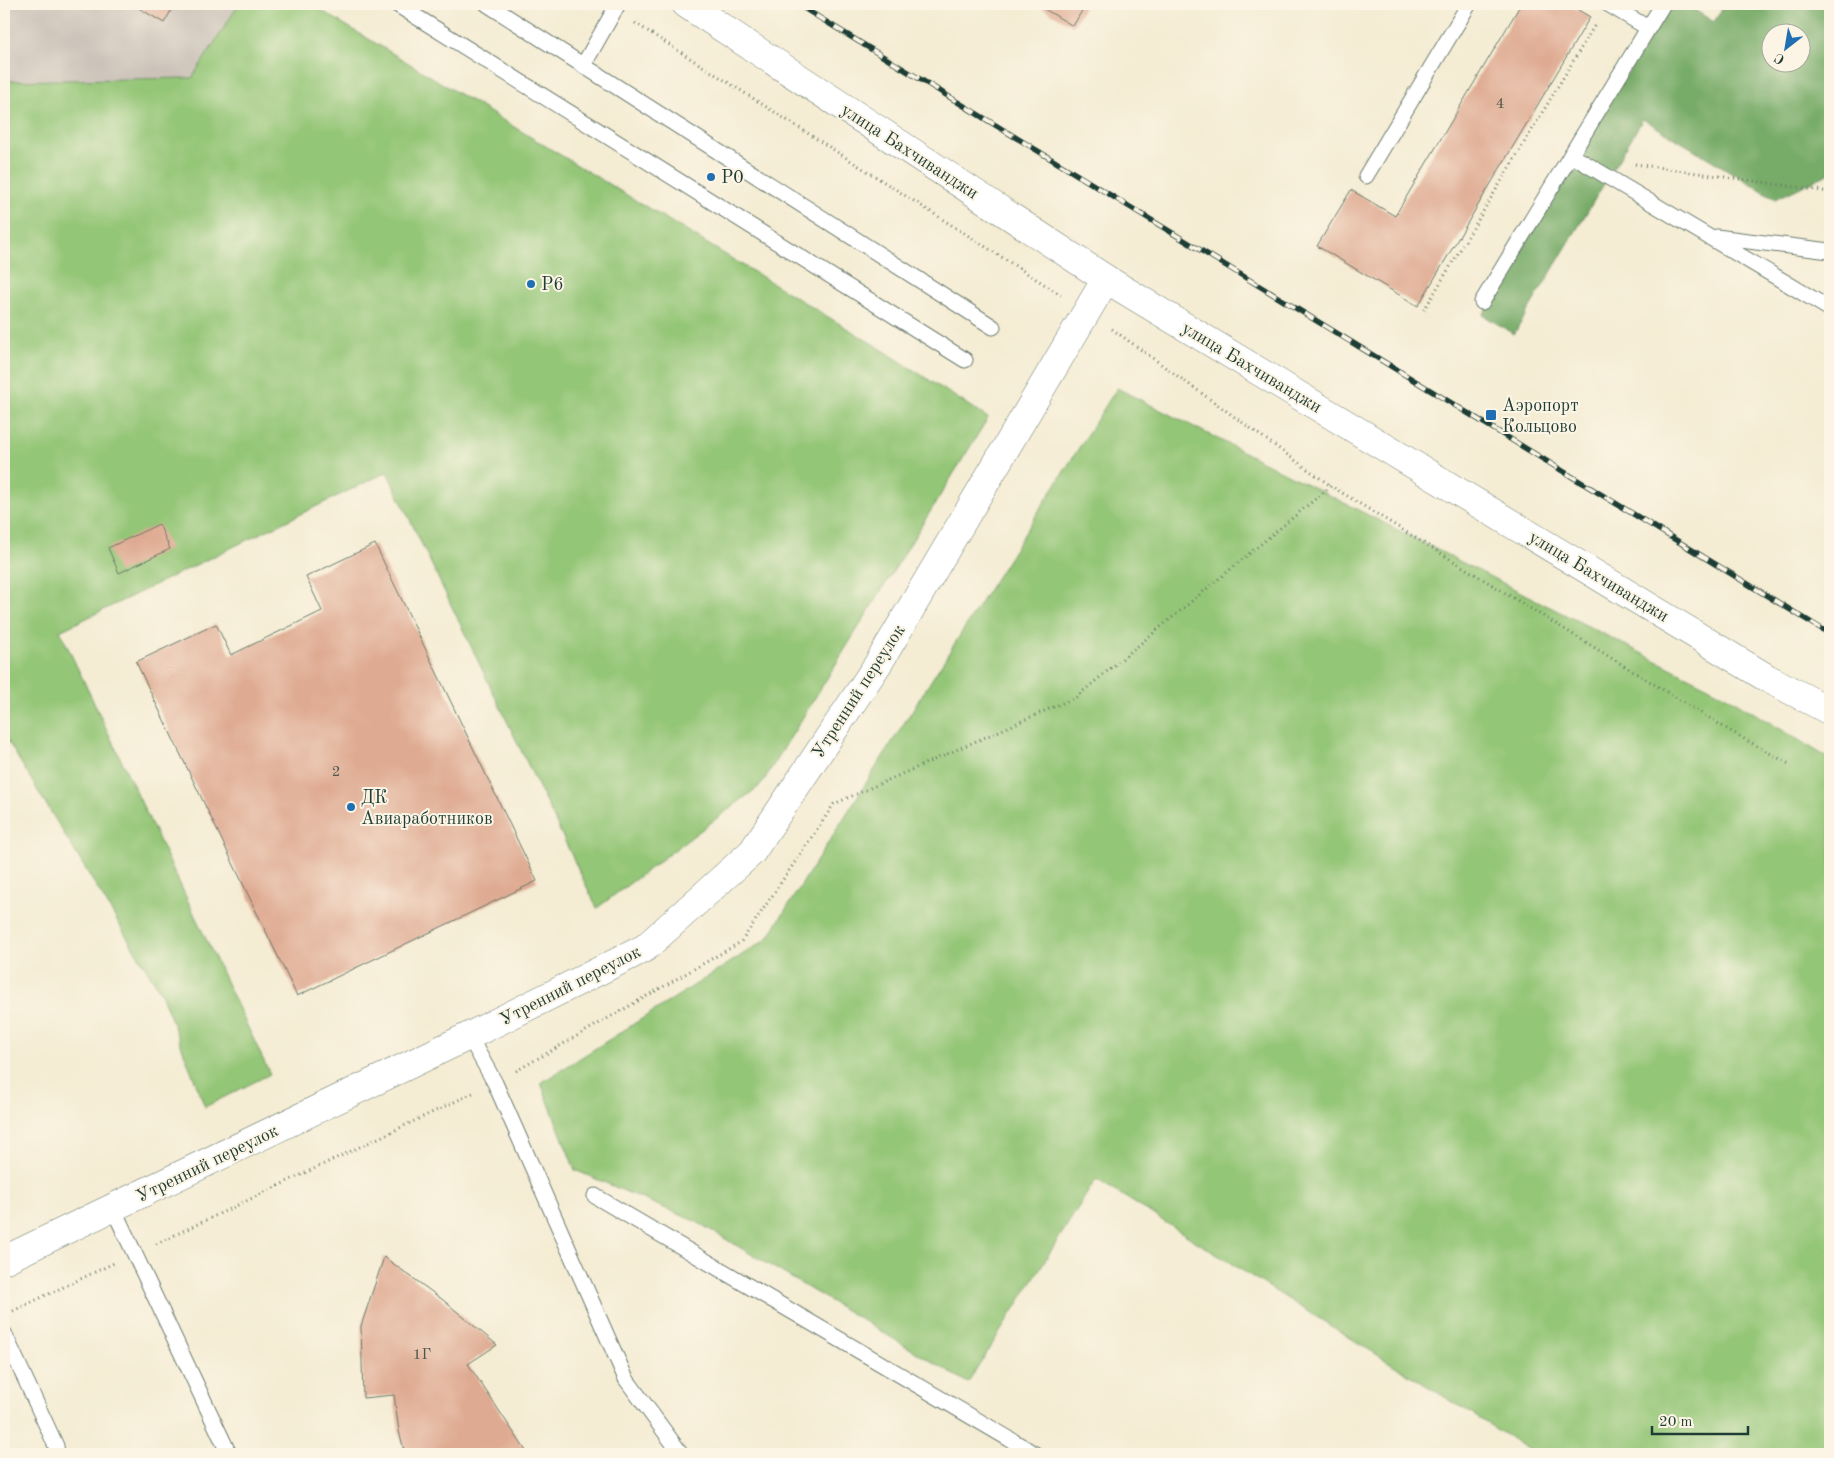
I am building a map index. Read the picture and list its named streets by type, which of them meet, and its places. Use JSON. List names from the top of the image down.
{
  "streets": {
    "street": ["улица Бахчиванджи", "Утренний переулок"]
  },
  "crossings": [
    ["улица Бахчиванджи", "Утренний переулок"]
  ],
  "places": {
    "other": ["P0", "P6", "ДК Авиаработников"],
    "transit": ["Аэропорт Кольцово"]
  },
  "house_numbers": ["4", "2", "1Г"],
  "scale_bar": "20 m",
  "north": "bottom left"
}
